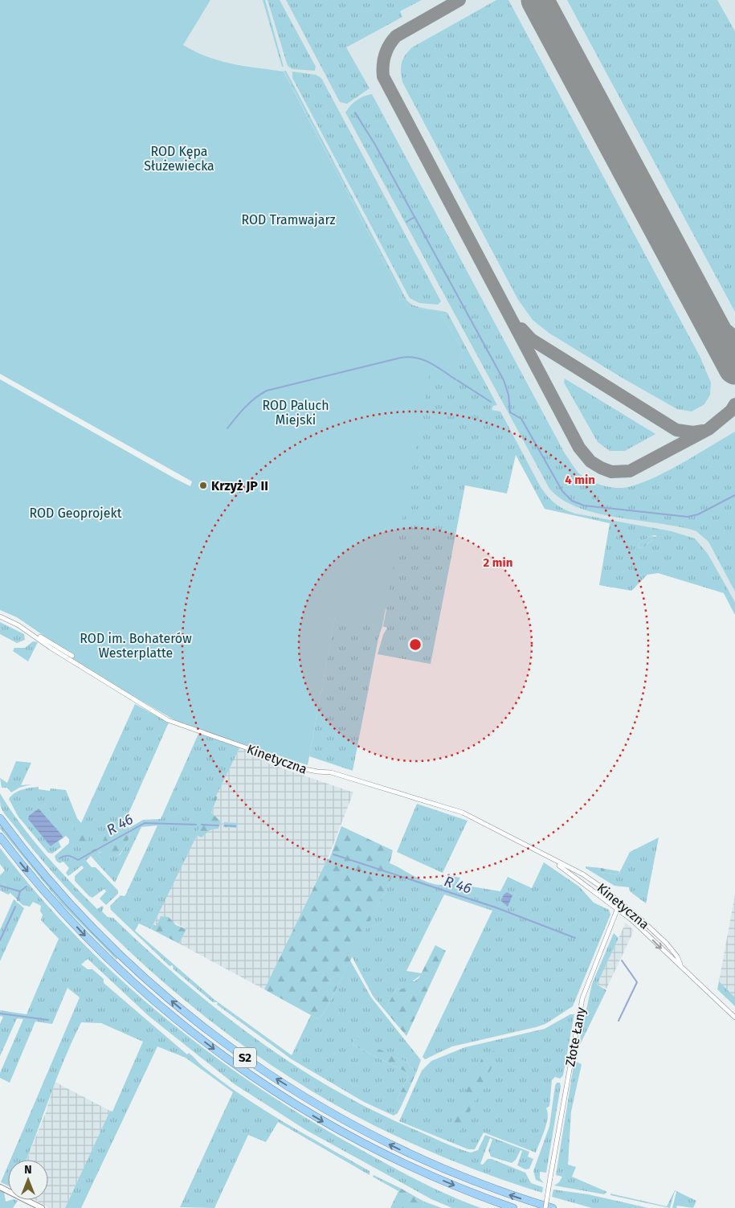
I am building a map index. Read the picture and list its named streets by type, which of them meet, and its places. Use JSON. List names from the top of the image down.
{
  "streets": {
    "highway": ["S2"],
    "street": ["Kinetyczna", "Złote Łany"]
  },
  "crossings": [
    ["Kinetyczna", "Złote Łany"]
  ],
  "water": ["R 46"],
  "parks": [
    "ROD Kępa Służewiecka",
    "ROD Tramwajarz",
    "ROD Paluch Miejski",
    "ROD Geoprojekt",
    "ROD im. Bohaterów Westerplatte"
  ],
  "places": ["Krzyż JP II"],
  "north": "top",
  "rings": ["4 min", "2 min"]
}
